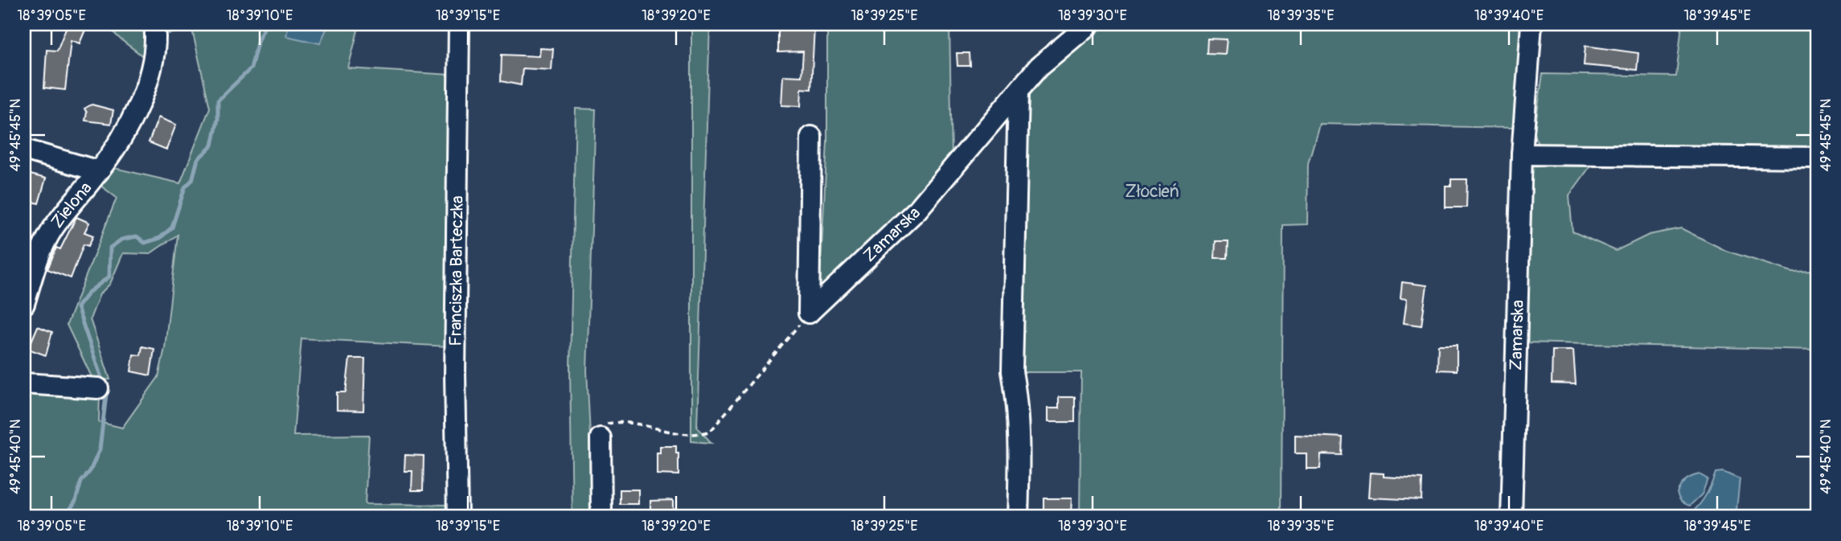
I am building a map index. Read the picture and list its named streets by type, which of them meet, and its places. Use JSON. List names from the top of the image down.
{
  "streets": {
    "street": ["Zielona", "Zamarska", "Franciszka Barteczka"]
  },
  "parks": ["Złocień"],
  "coordinates": [
    "18°39'05\"E",
    "18°39'10\"E",
    "18°39'15\"E",
    "18°39'20\"E",
    "18°39'25\"E",
    "18°39'30\"E",
    "18°39'35\"E",
    "18°39'40\"E",
    "18°39'45\"E",
    "49°45'45\"N",
    "49°45'40\"N"
  ]
}
